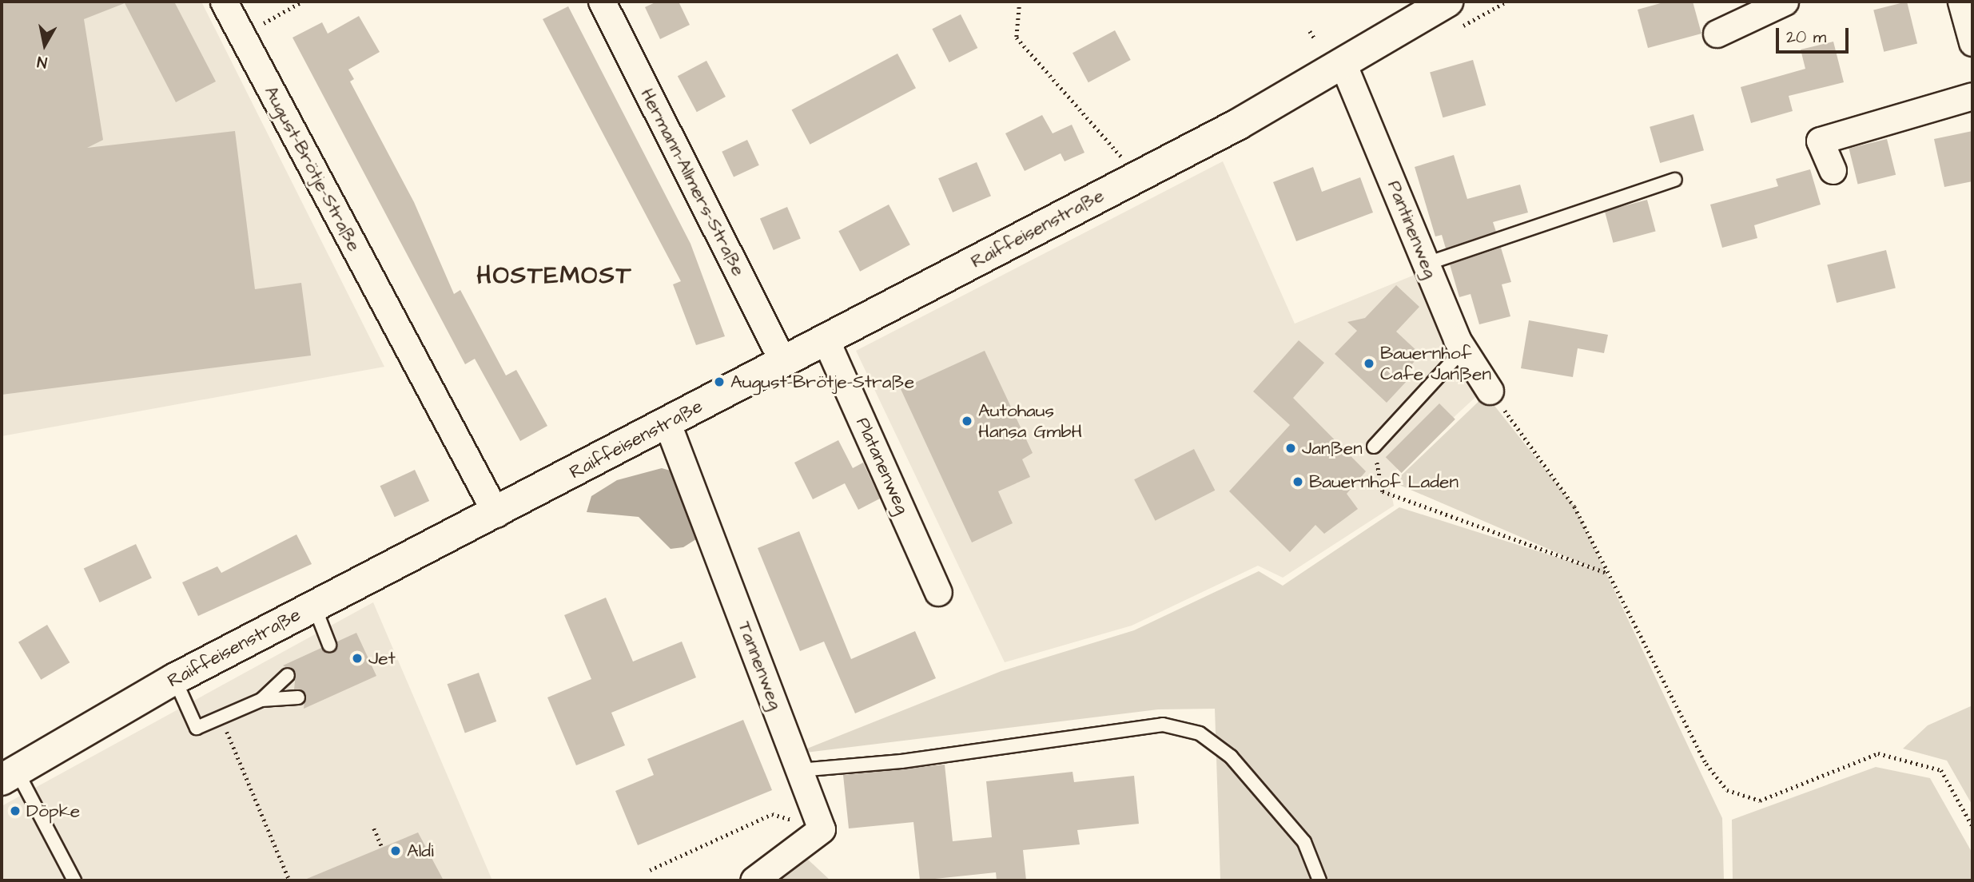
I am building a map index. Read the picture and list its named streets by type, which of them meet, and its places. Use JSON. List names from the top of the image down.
{
  "streets": {
    "street": [
      "August-Brötje-Straße",
      "Hermann-Allmers-Straße",
      "Raiffeisenstraße",
      "Pantinenweg",
      "Platanenweg",
      "Tannenweg"
    ]
  },
  "crossings": [
    ["August-Brötje-Straße", "Raiffeisenstraße"],
    ["Hermann-Allmers-Straße", "Raiffeisenstraße"],
    ["Raiffeisenstraße", "Pantinenweg"],
    ["Raiffeisenstraße", "Platanenweg"],
    ["Raiffeisenstraße", "Tannenweg"]
  ],
  "districts": ["HOSTEMOST"],
  "places": [
    "Bauernhof Cafe Janßen",
    "August-Brötje-Straße",
    "Autohaus Hansa GmbH",
    "Janßen",
    "Bauernhof Laden",
    "Jet",
    "Döpke",
    "Aldi"
  ],
  "scale_bar": "20 m",
  "north": "bottom"
}
